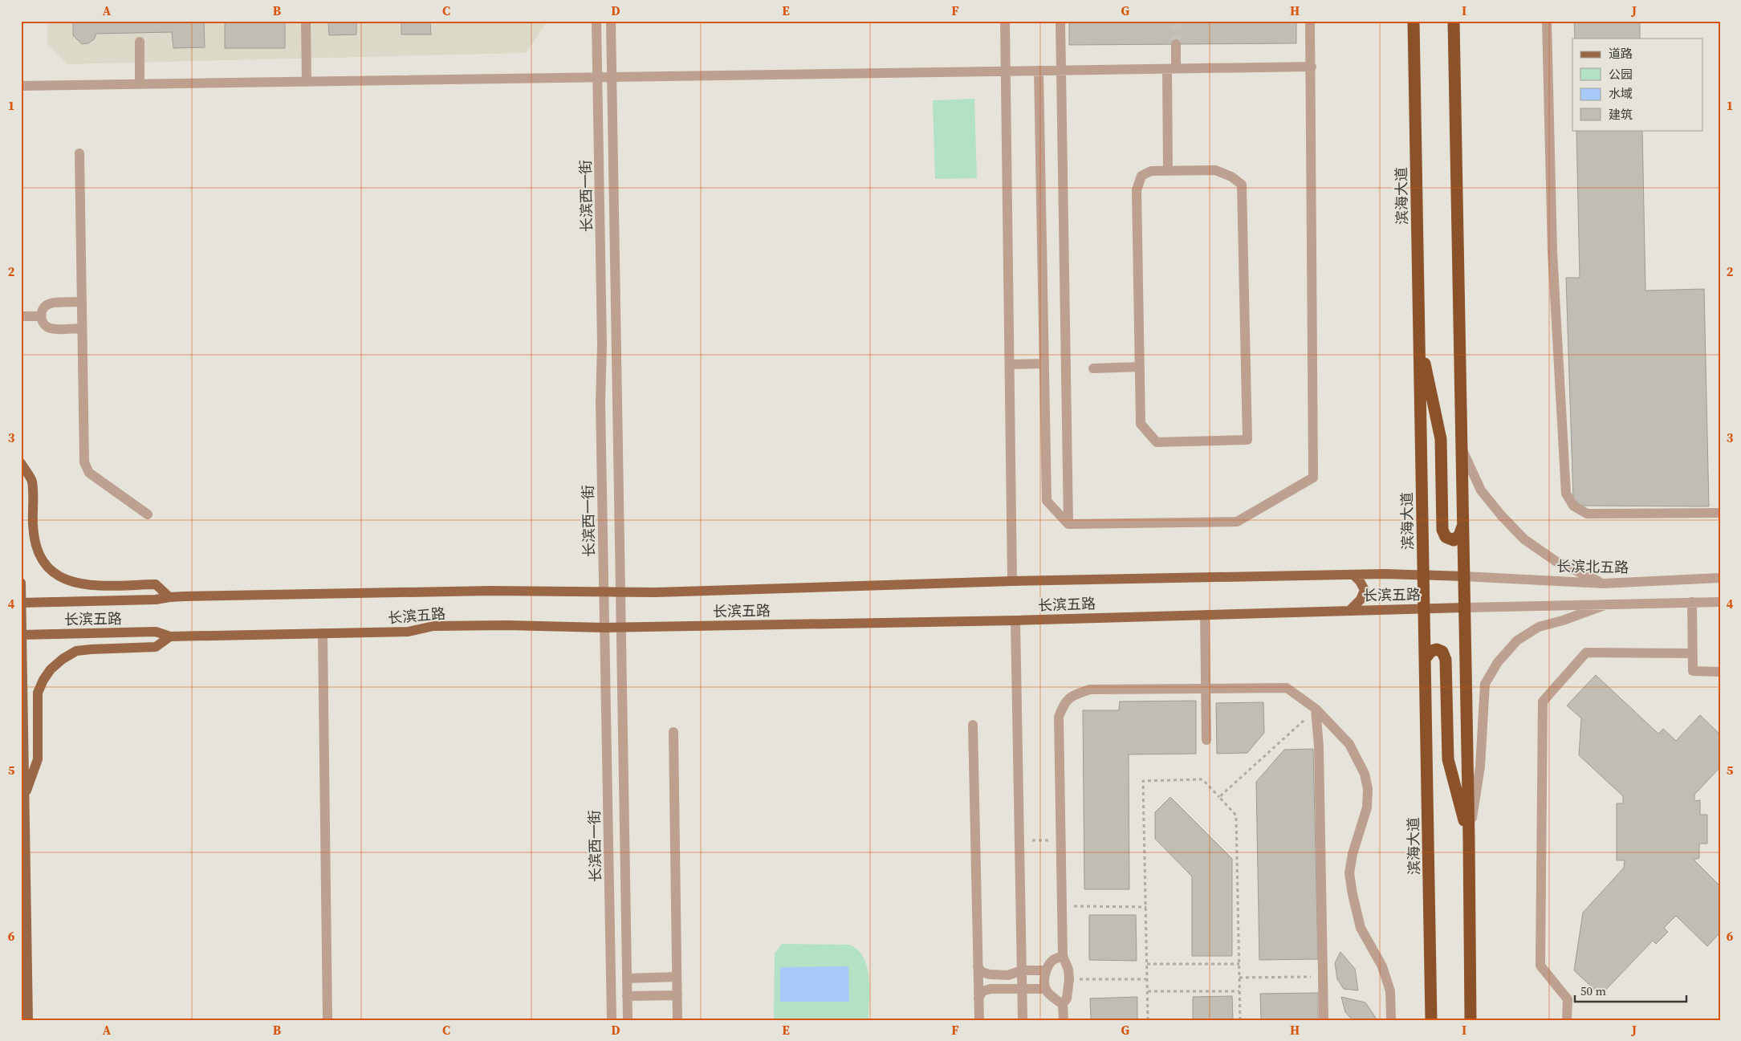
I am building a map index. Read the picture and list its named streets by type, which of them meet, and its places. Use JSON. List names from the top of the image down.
{
  "streets": {
    "highway": ["滨海大道"],
    "main road": ["长滨五路"],
    "street": ["长滨西一街", "长滨北五路"]
  },
  "crossings": [
    ["长滨西一街", "长滨五路"],
    ["滨海大道", "长滨五路"],
    ["长滨北五路", "长滨五路"]
  ],
  "legend": [
    "道路",
    "公园",
    "水域",
    "建筑"
  ],
  "scale_bar": "50 m",
  "grid": {
    "columns": [
      "A",
      "B",
      "C",
      "D",
      "E",
      "F",
      "G",
      "H",
      "I",
      "J"
    ],
    "rows": [
      "1",
      "2",
      "3",
      "4",
      "5",
      "6"
    ]
  }
}
